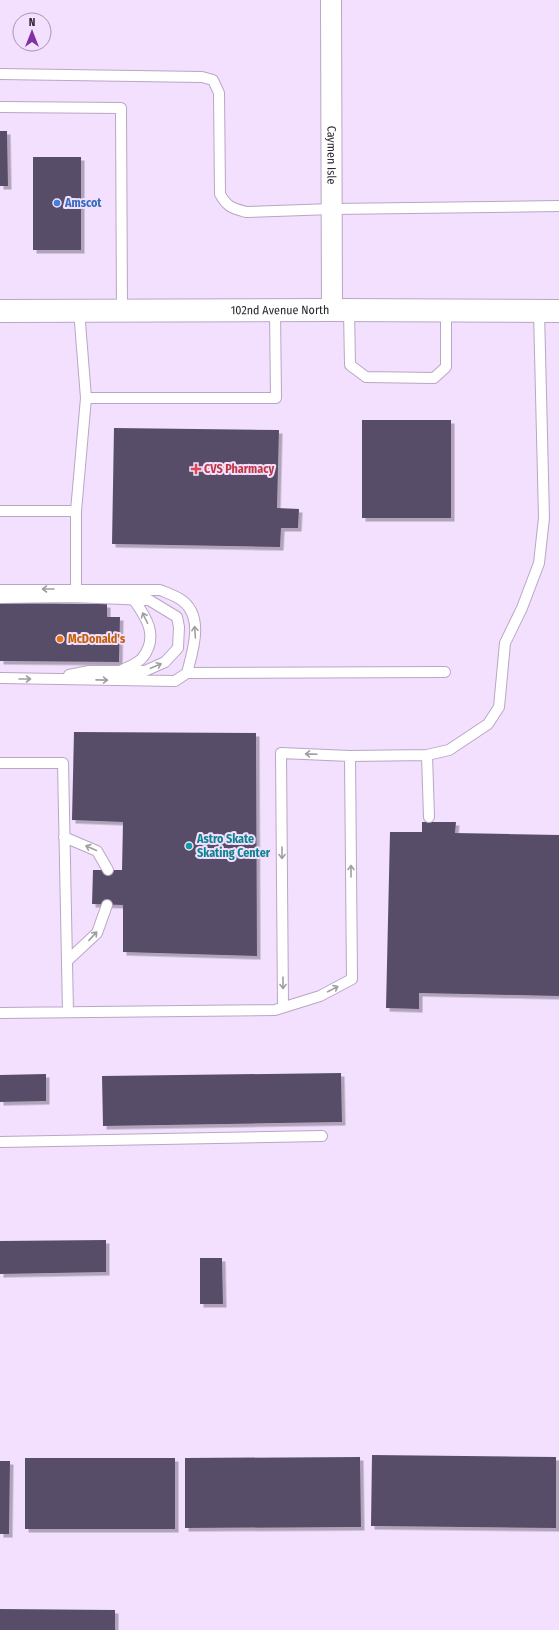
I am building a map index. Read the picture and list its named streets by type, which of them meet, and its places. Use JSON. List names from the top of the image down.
{
  "streets": {
    "street": ["Caymen Isle", "102nd Avenue North"]
  },
  "crossings": [
    ["Caymen Isle", "102nd Avenue North"]
  ],
  "places": {
    "other": ["Amscot", "McDonald's", "Astro Skate Skating Center"],
    "health": ["CVS Pharmacy"]
  },
  "north": "top"
}
